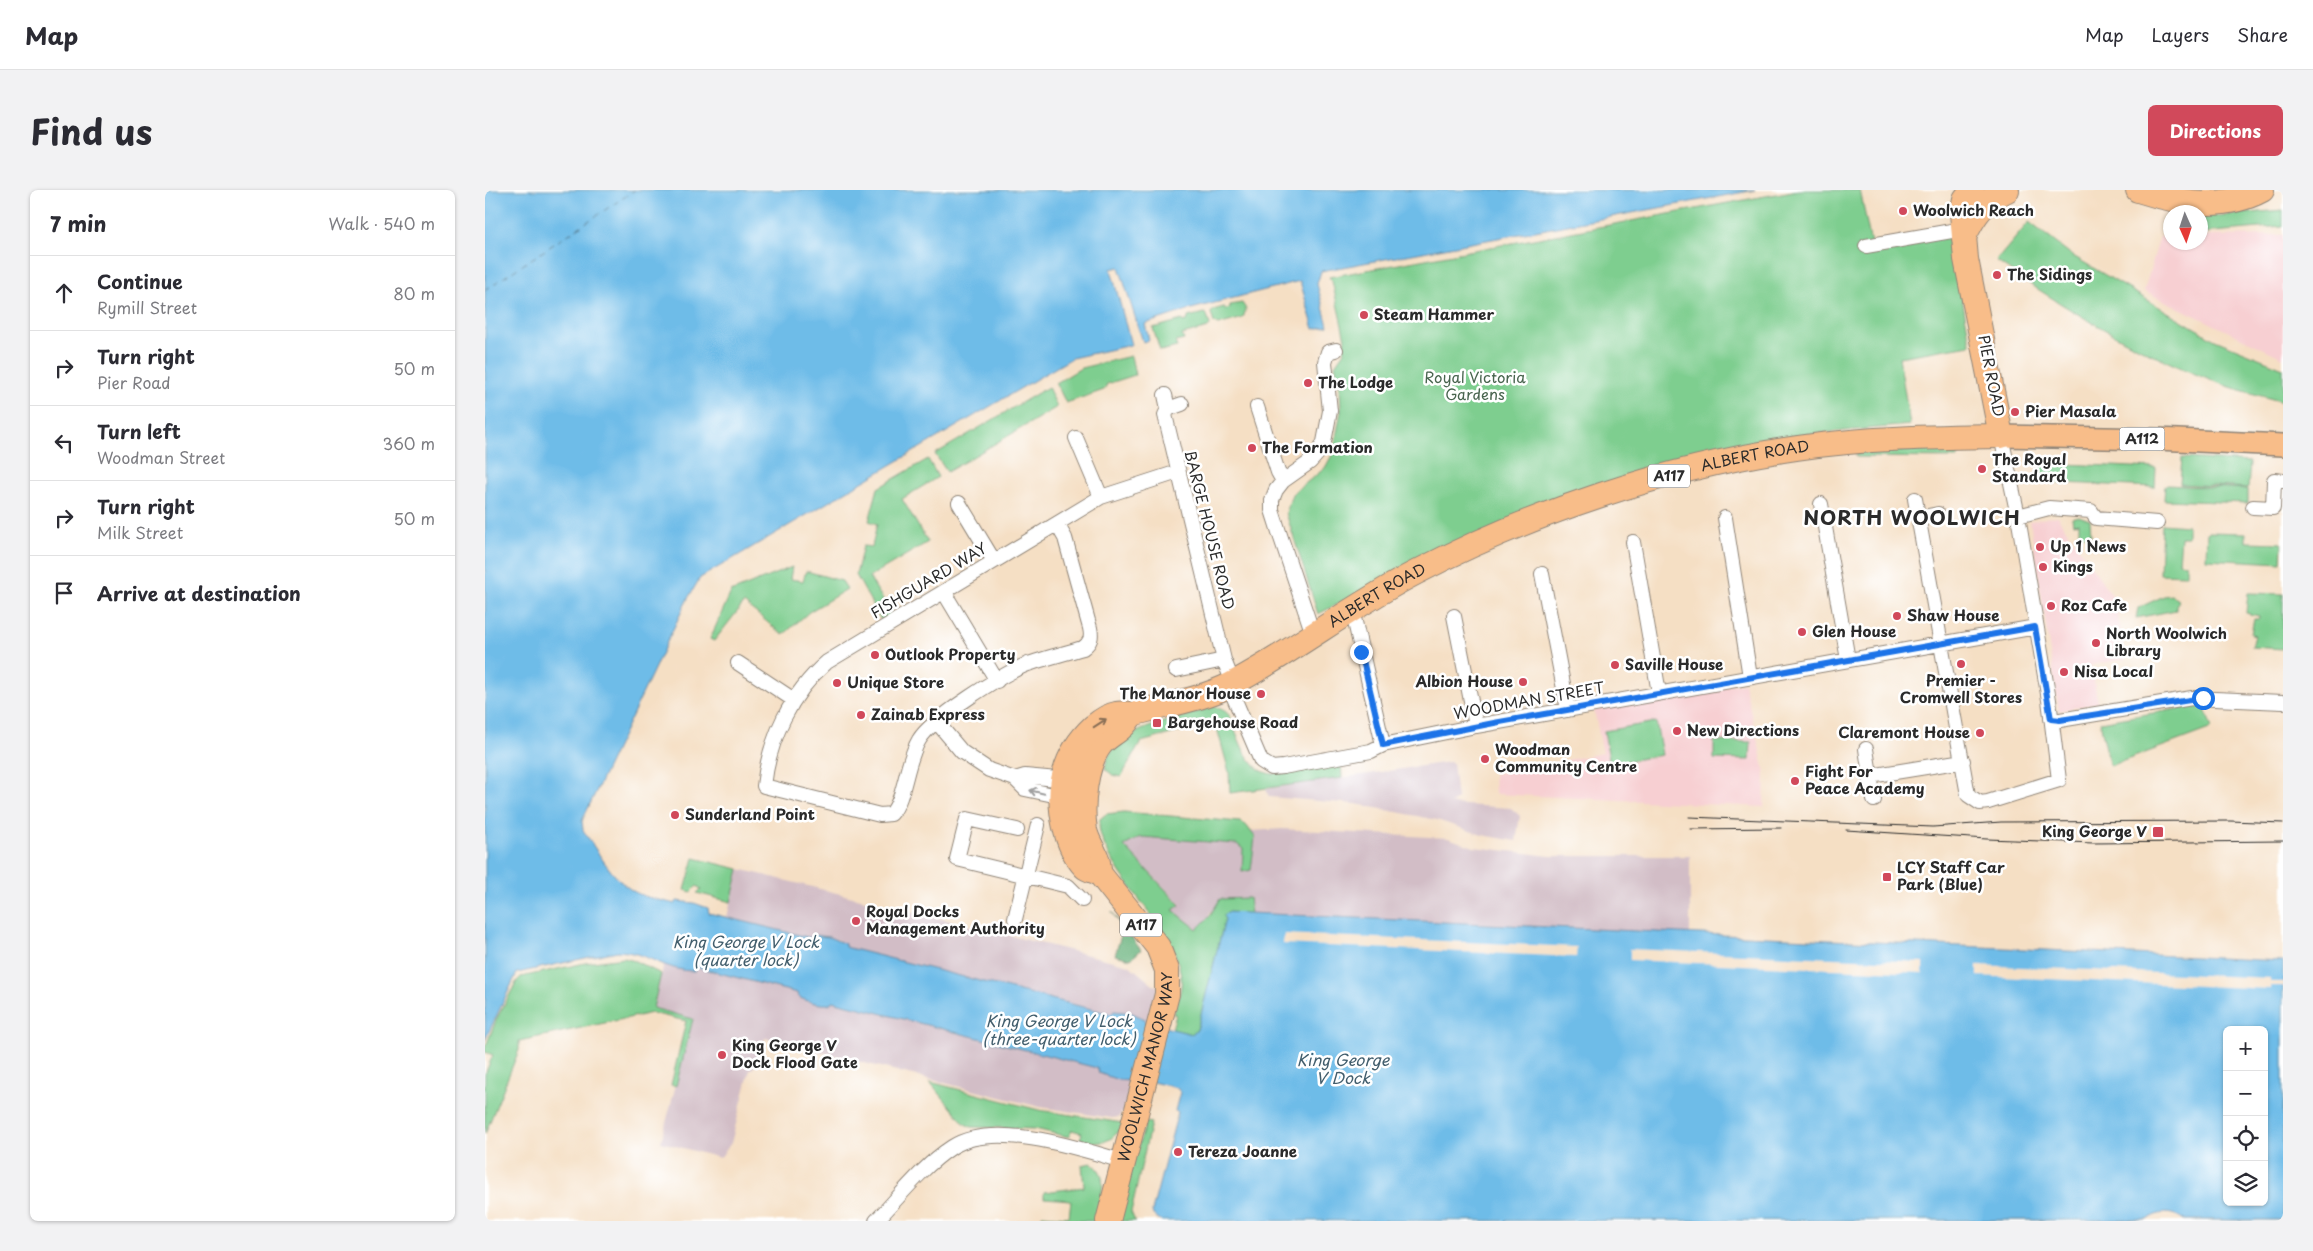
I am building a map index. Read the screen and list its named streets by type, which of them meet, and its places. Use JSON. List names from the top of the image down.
{
  "streets": {
    "highway": [
      "PIER ROAD",
      "ALBERT ROAD",
      "A117",
      "WOOLWICH MANOR WAY"
    ],
    "main road": ["A112"],
    "street": ["BARGE HOUSE ROAD", "FISHGUARD WAY", "WOODMAN STREET"]
  },
  "crossings": [
    ["PIER ROAD", "ALBERT ROAD"],
    ["PIER ROAD", "WOODMAN STREET"],
    ["ALBERT ROAD", "BARGE HOUSE ROAD"],
    ["ALBERT ROAD", "WOODMAN STREET"],
    ["ALBERT ROAD", "WOOLWICH MANOR WAY"],
    ["BARGE HOUSE ROAD", "FISHGUARD WAY"],
    ["BARGE HOUSE ROAD", "WOODMAN STREET"]
  ],
  "districts": ["NORTH WOOLWICH"],
  "water": ["King George V Lock (quarter lock)", "King George V Lock (three-quarter lock)", "King George V Dock"],
  "parks": ["Royal Victoria Gardens"],
  "places": {
    "other": [
      "Woolwich Reach",
      "The Sidings",
      "Steam Hammer",
      "The Lodge",
      "Pier Masala",
      "The Formation",
      "The Royal Standard",
      "Up 1 News",
      "Kings",
      "Roz Cafe",
      "Shaw House",
      "Glen House",
      "North Woolwich Library",
      "Outlook Property",
      "Premier - Cromwell Stores",
      "Saville House",
      "Nisa Local",
      "Albion House",
      "Unique Store",
      "The Manor House",
      "Zainab Express",
      "New Directions",
      "Claremont House",
      "Woodman Community Centre",
      "Fight For Peace Academy",
      "Sunderland Point",
      "Royal Docks Management Authority",
      "King George V Dock Flood Gate",
      "Tereza Joanne"
    ],
    "transit": ["Bargehouse Road", "King George V", "LCY Staff Car Park (Blue)"]
  },
  "north": "bottom",
  "page": {
    "header": "Map",
    "nav": ["Map", "Layers", "Share"],
    "title": "Find us",
    "buttons": "Directions",
    "heading": ["7 min", "Walk · 540 m"],
    "list": [
      ["Continue", "Rymill Street", "80 m"],
      ["Turn right", "Pier Road", "50 m"],
      ["Turn left", "Woodman Street", "360 m"],
      ["Turn right", "Milk Street", "50 m"],
      "Arrive at destination"
    ],
    "map_buttons": ["+", "−"]
  }
}
